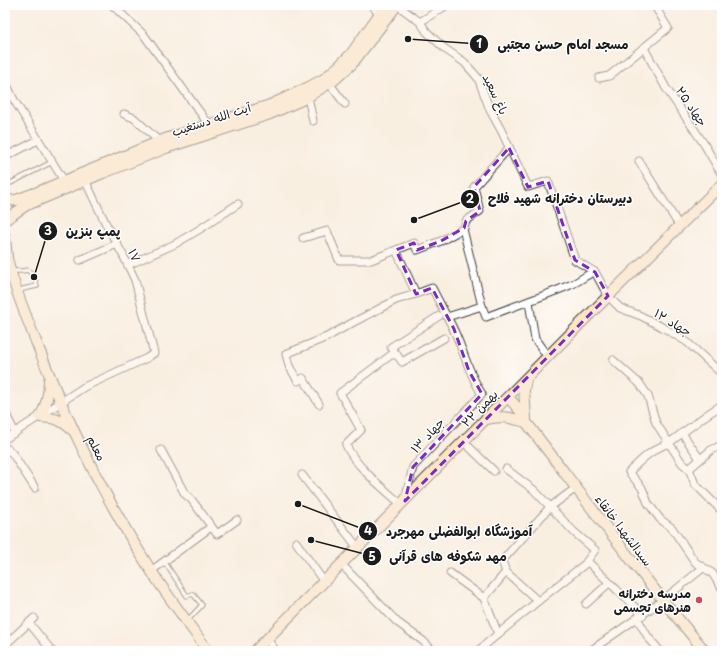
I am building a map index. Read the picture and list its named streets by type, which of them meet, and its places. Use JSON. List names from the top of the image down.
{
  "streets": {
    "main road": [
      "آیت الله دستغیب",
      "۲۲ بهمن",
      "معلم",
      "سیدالشهدا خانقاء"
    ],
    "street": [
      "باغ سعید",
      "جهاد ۲۵",
      "۱۷",
      "جهاد ۱۲",
      "جهاد ۱۳"
    ]
  },
  "crossings": [
    ["باغ سعید", "آیت الله دستغیب"],
    ["باغ سعید", "جهاد ۱۲"],
    ["آیت الله دستغیب", "۱۷"],
    ["۱۷", "معلم"],
    ["جهاد ۱۲", "۲۲ بهمن"],
    ["۲۲ بهمن", "جهاد ۱۳"],
    ["۲۲ بهمن", "سیدالشهدا خانقاء"]
  ],
  "places": [
    "مسجد امام حسن مجتبی",
    "دبیرستان دخترانه شهید فلاح",
    "پمپ بنزین",
    "آموزشگاه ابوالفضلی مهرجرد",
    "مهد شکوفه های قرآنی",
    "مدرسه دخترانه هنرهای تجسمی"
  ]
}
